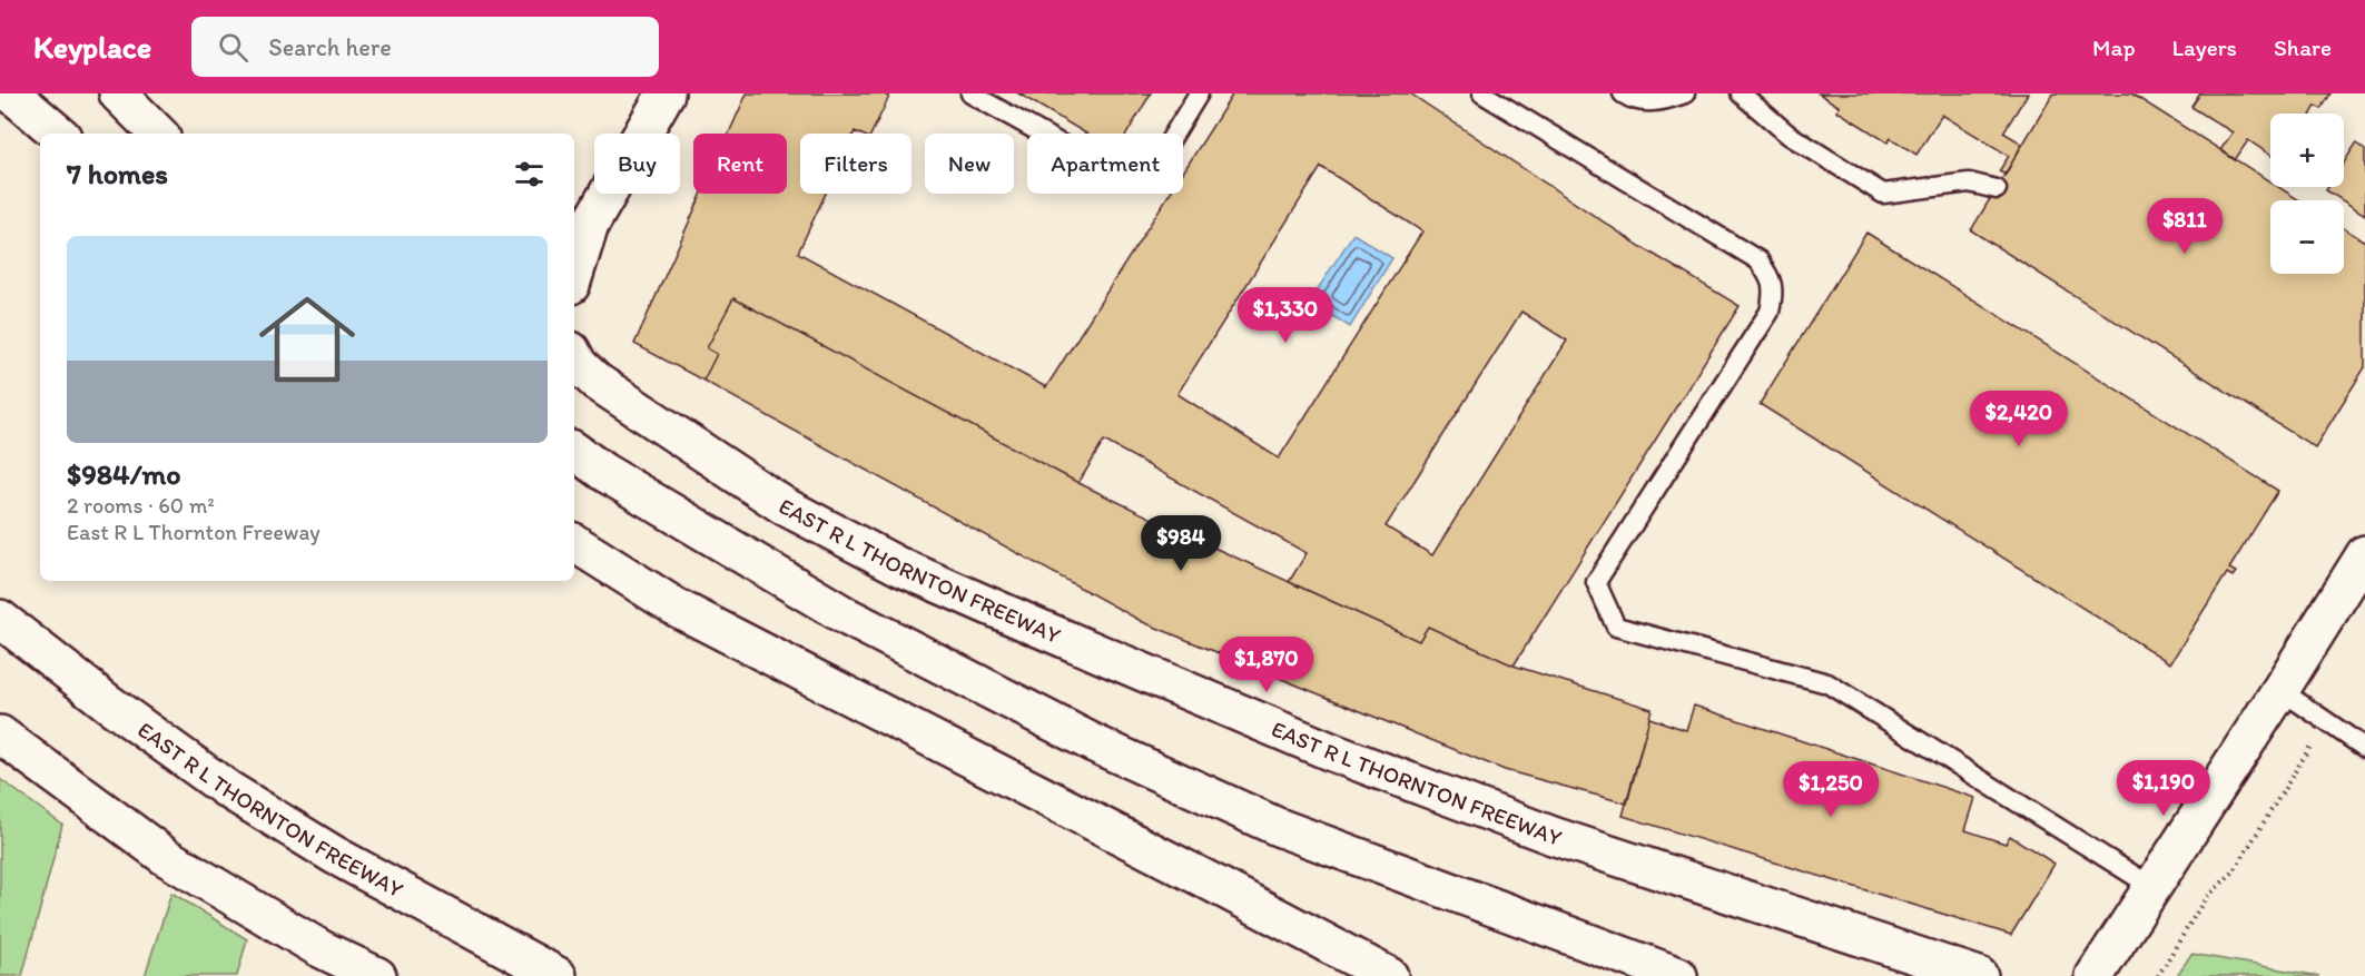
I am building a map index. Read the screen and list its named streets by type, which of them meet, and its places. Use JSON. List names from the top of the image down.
{
  "streets": {
    "main road": ["EAST R L THORNTON FREEWAY"]
  },
  "page": {
    "header": "Keyplace",
    "search": "Search here",
    "nav": ["Map", "Layers", "Share"],
    "map_buttons": ["+", "−"],
    "chip": [
      "Buy",
      "Rent",
      "Filters",
      "New",
      "Apartment"
    ],
    "heading": "7 homes",
    "price": [
      "$811",
      "$1,330",
      "$2,420",
      "$984",
      "$1,870",
      "$1,190",
      "$1,250"
    ],
    "list": [
      {
        "name": "$984/mo",
        "note": "2 rooms · 60 m² · East R L Thornton Freeway"
      }
    ]
  }
}
